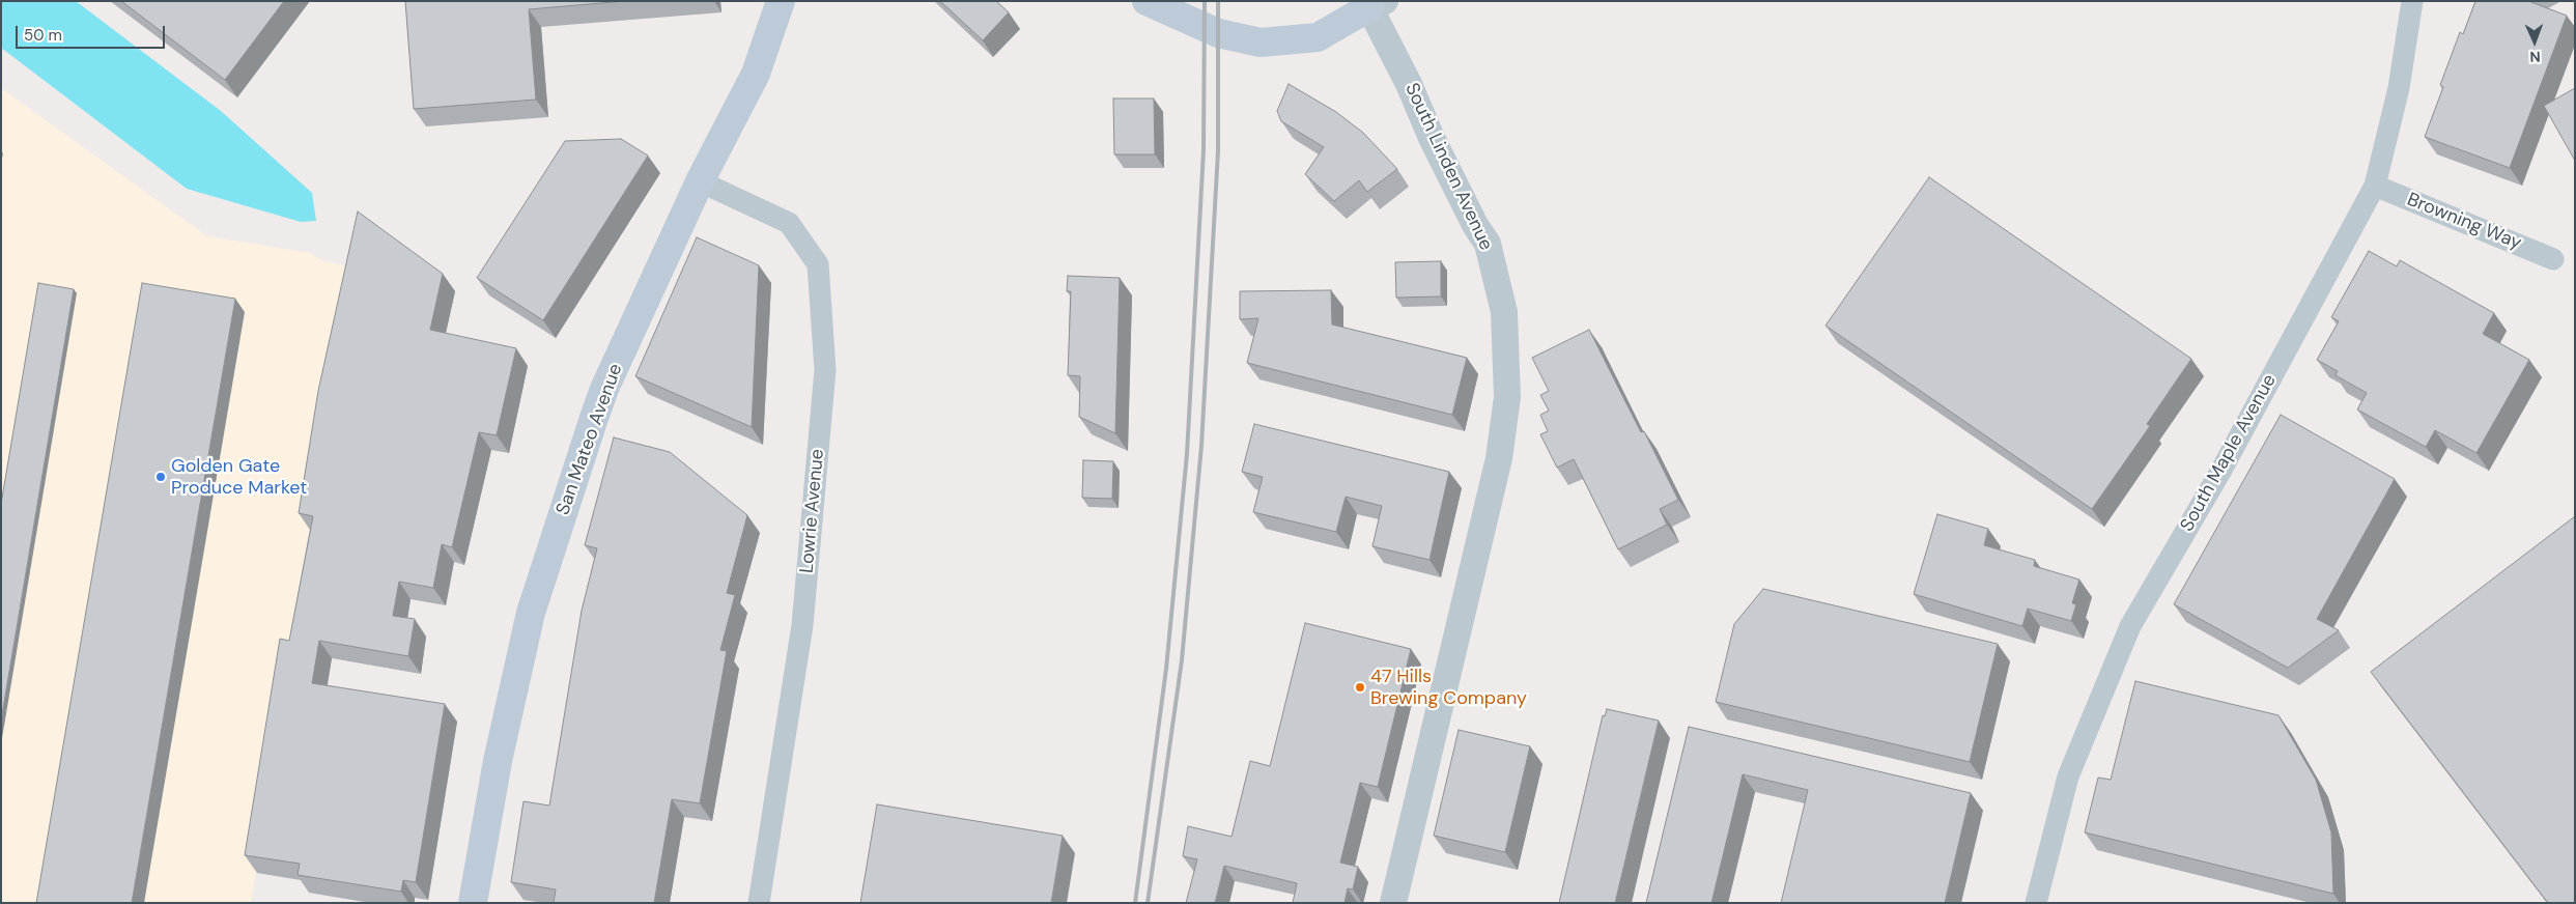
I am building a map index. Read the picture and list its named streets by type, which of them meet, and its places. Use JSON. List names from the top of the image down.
{
  "streets": {
    "main road": ["South Linden Avenue", "San Mateo Avenue"],
    "street": ["Browning Way", "South Maple Avenue", "Lowrie Avenue"]
  },
  "crossings": [
    ["Browning Way", "South Maple Avenue"],
    ["San Mateo Avenue", "Lowrie Avenue"]
  ],
  "places": ["Golden Gate Produce Market", "47 Hills Brewing Company"],
  "scale_bar": "50 m",
  "north": "bottom"
}
